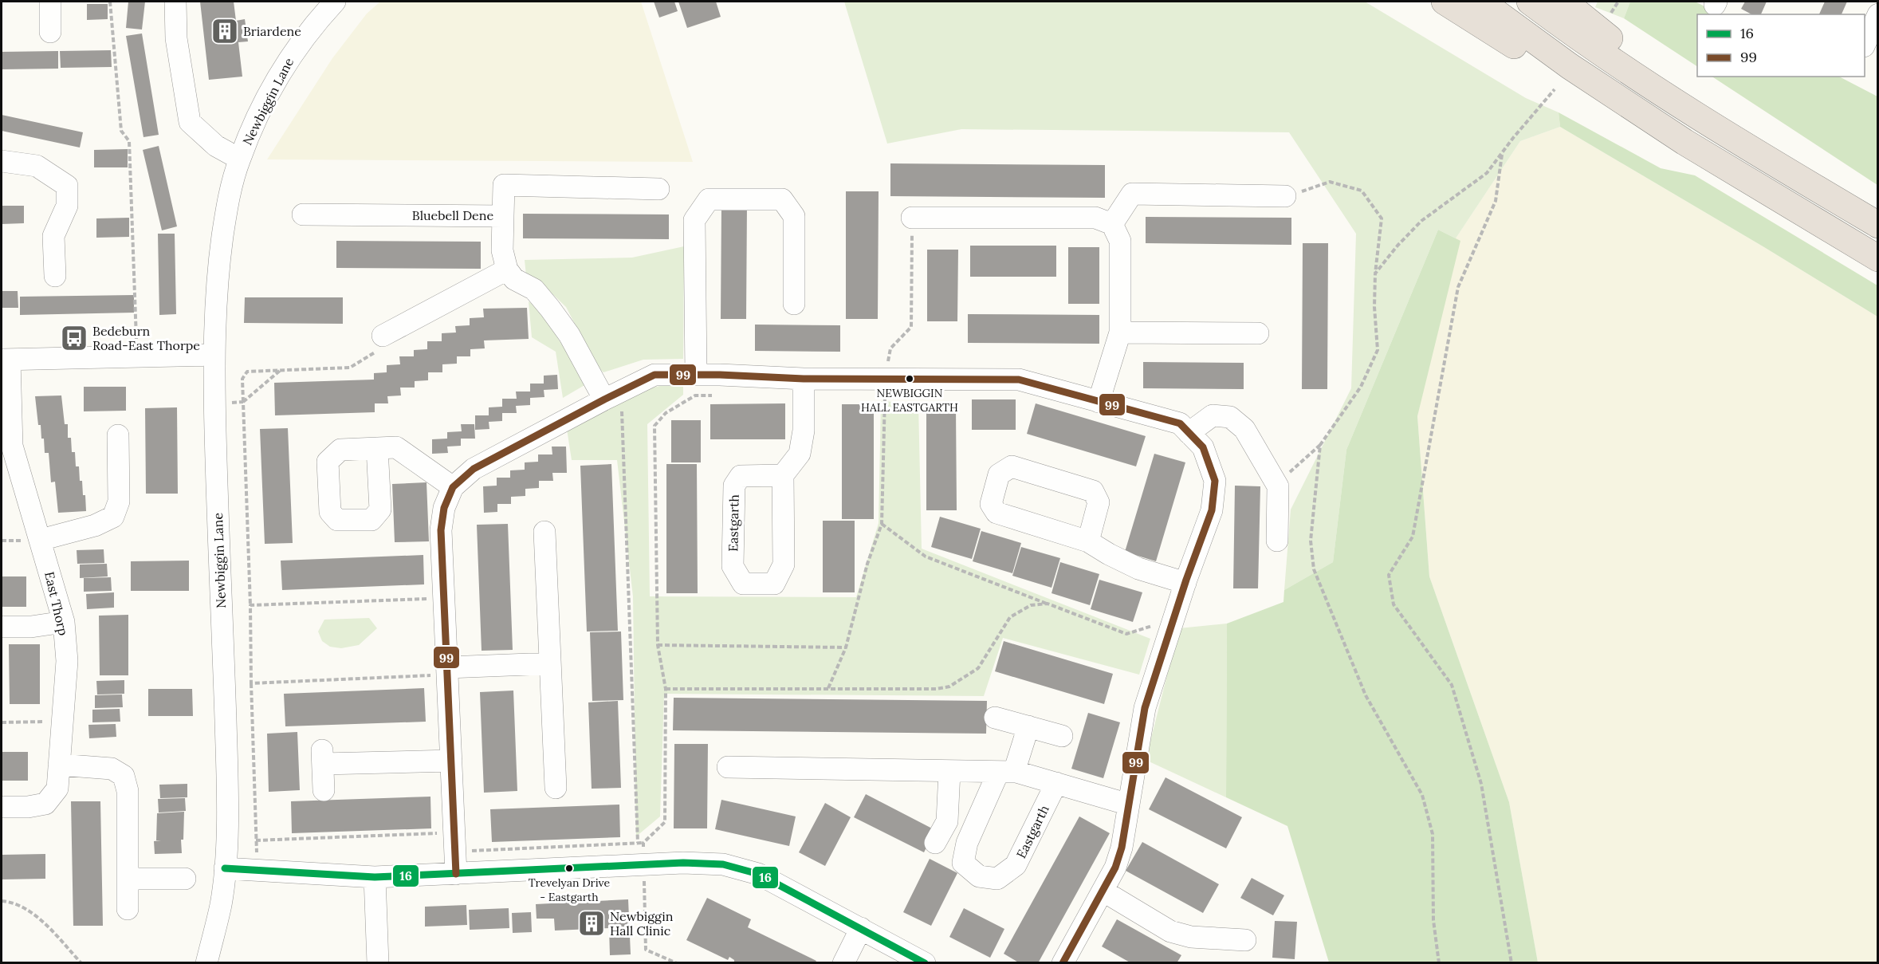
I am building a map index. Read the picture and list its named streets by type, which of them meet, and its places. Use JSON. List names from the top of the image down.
{
  "streets": {
    "street": [
      "Newbiggin Lane",
      "Bluebell Dene",
      "Eastgarth",
      "East Thorp"
    ]
  },
  "places": {
    "building": ["Briardene", "Newbiggin Hall Clinic"],
    "bus stop": ["Bedeburn Road-East Thorpe"],
    "other": ["NEWBIGGIN HALL EASTGARTH", "Trevelyan Drive - Eastgarth"]
  },
  "lines": ["transit line 99", "transit line 16"],
  "legend": ["16", "99"]
}
